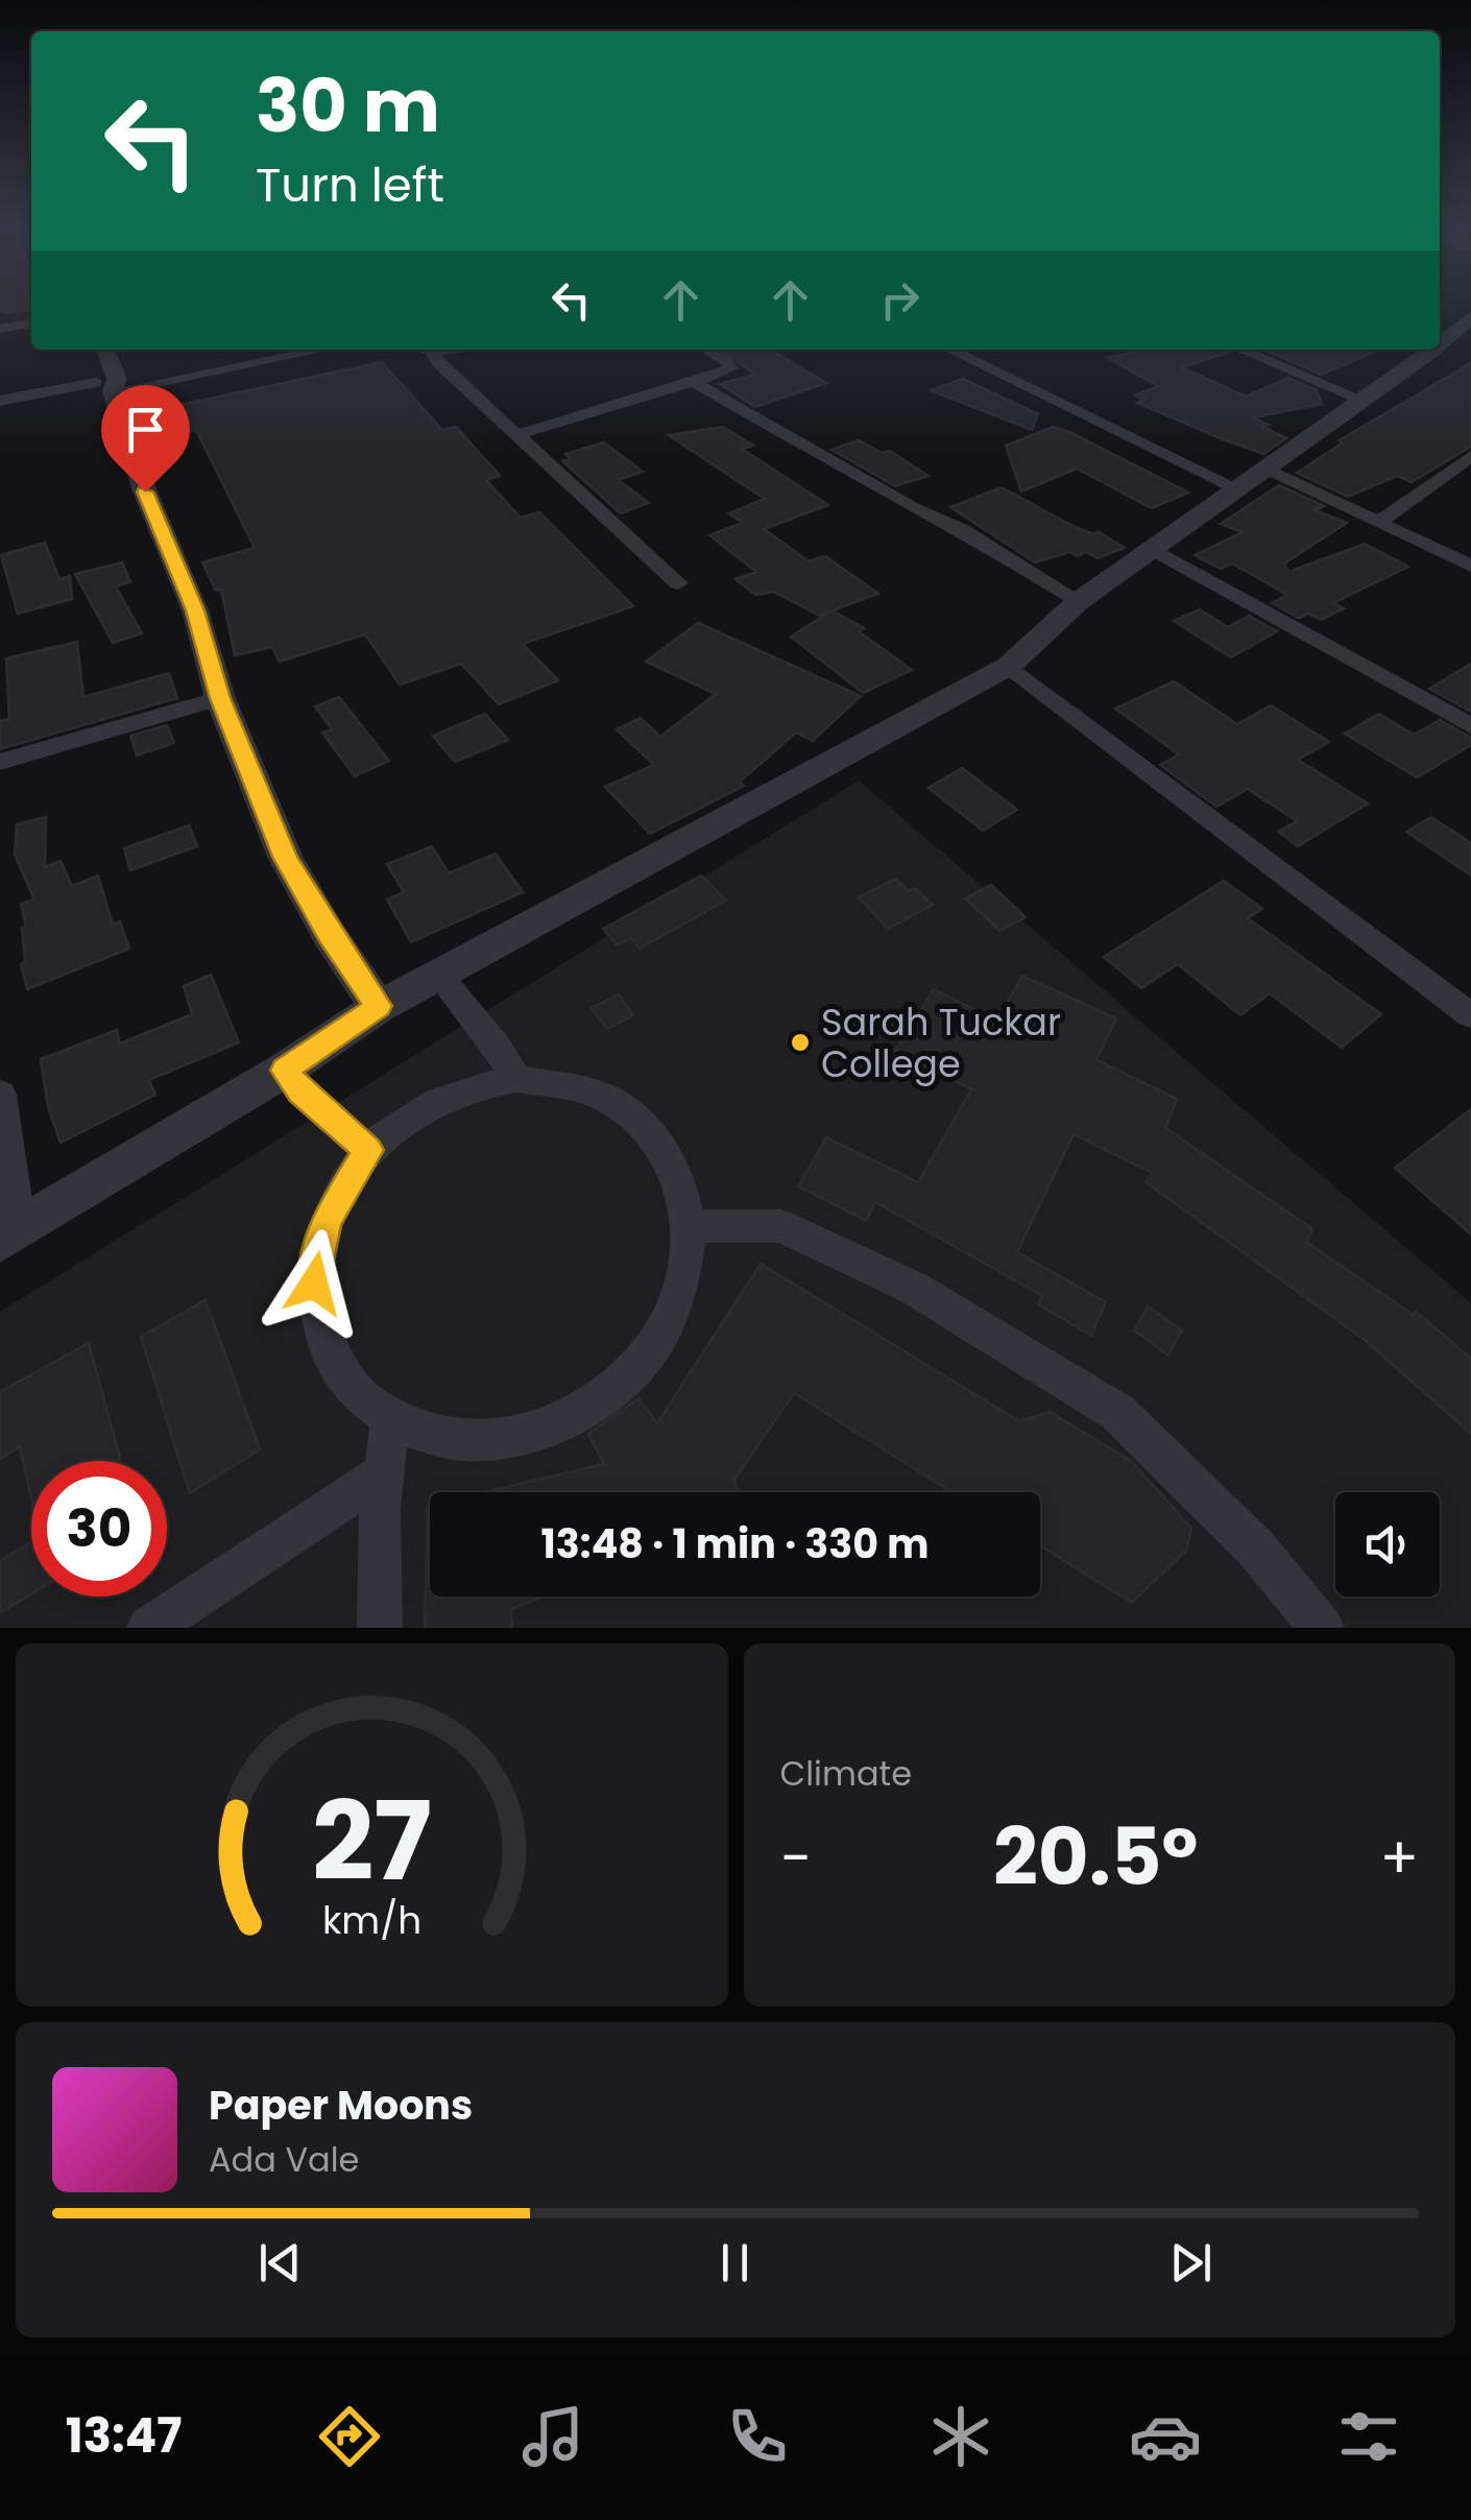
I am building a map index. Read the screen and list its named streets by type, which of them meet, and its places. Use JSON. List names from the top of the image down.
{
  "places": ["Sarah Tuckar College"],
  "page": {
    "turn": ["30 m", "Turn left"],
    "limit": "30",
    "trip": "13:48 · 1 min · 330 m",
    "tile": "Climate",
    "heat": ["−", "20.5°", "+"],
    "song": ["Paper Moons", "Ada Vale"],
    "tabs": "13:47",
    "gauge": ["27", "km/h"]
  }
}
